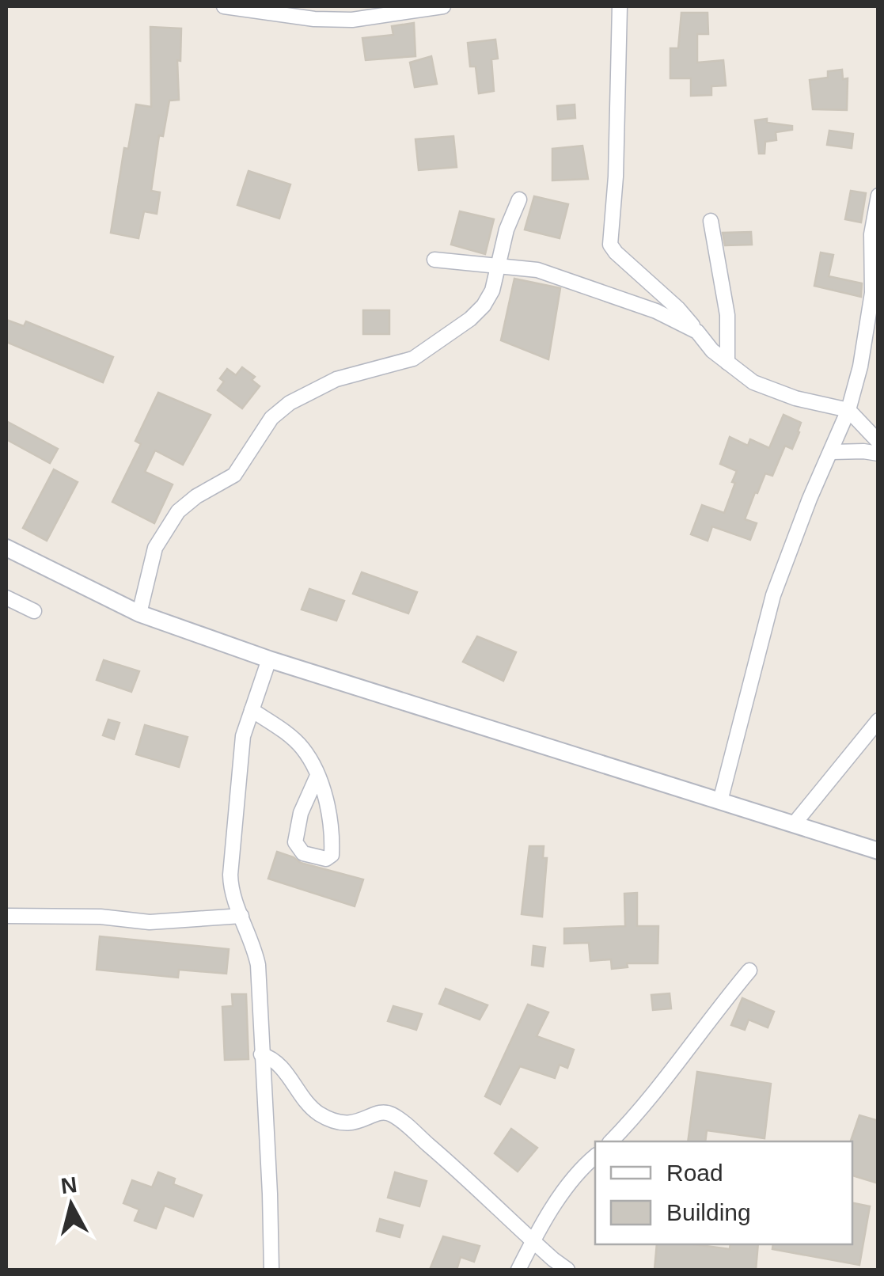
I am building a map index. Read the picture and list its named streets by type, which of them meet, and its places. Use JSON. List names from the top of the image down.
{
  "legend": ["Road", "Building"],
  "north": "top"
}
